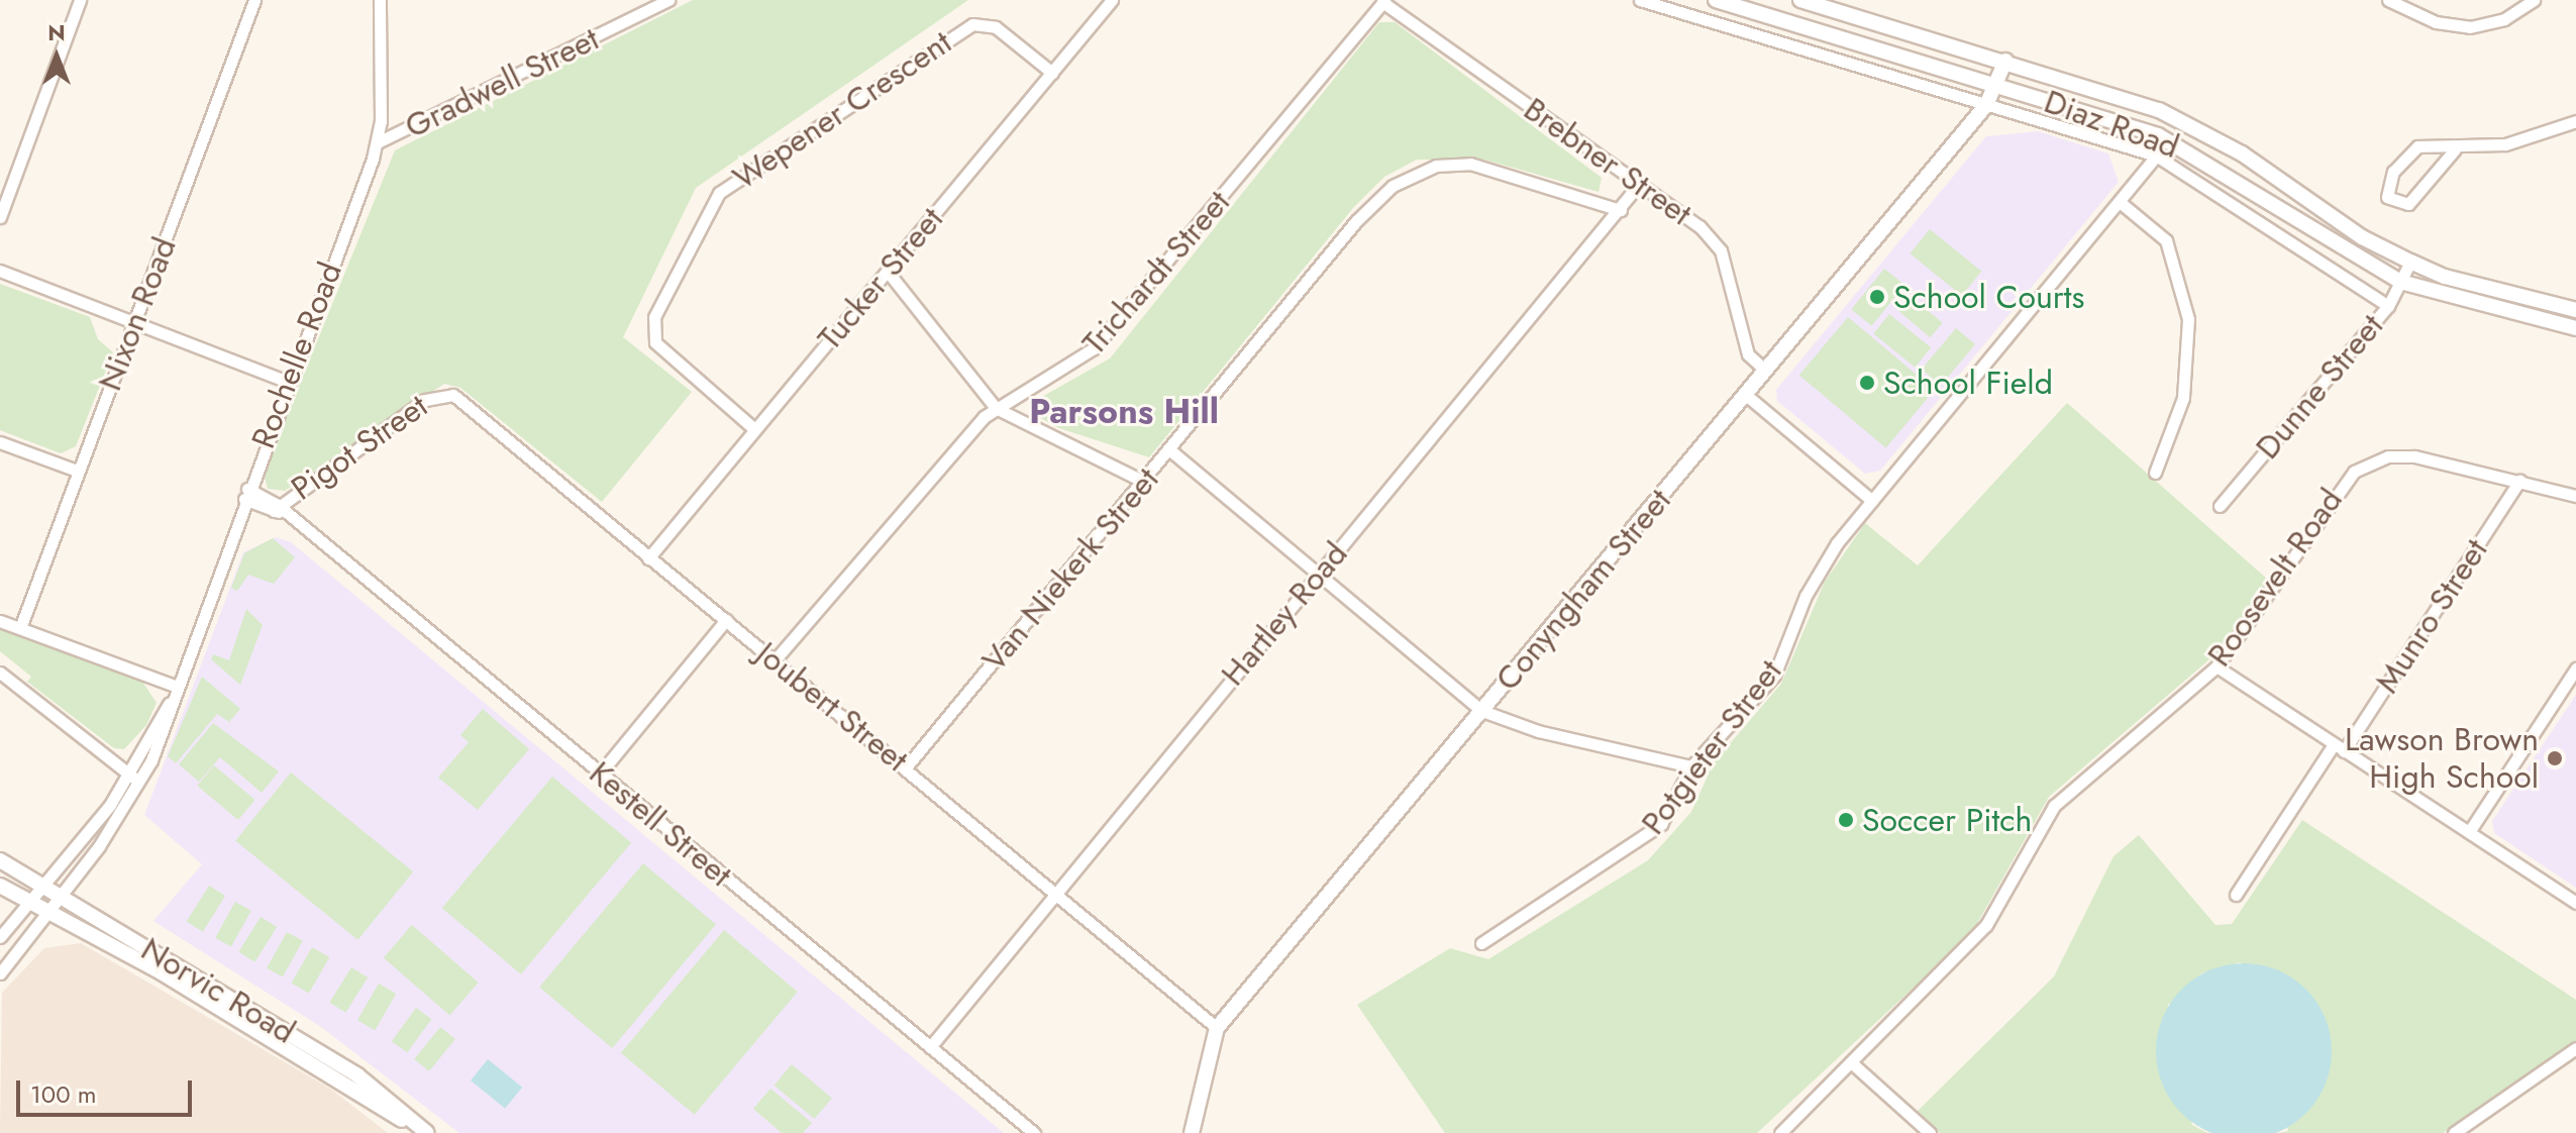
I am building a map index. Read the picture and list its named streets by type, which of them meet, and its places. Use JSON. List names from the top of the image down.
{
  "streets": {
    "street": [
      "Gradwell Street",
      "Wepener Crescent",
      "Diaz Road",
      "Brebner Street",
      "Trichardt Street",
      "Tucker Street",
      "Nixon Road",
      "Rochelle Road",
      "Dunne Street",
      "Pigot Street",
      "Van Niekerk Street",
      "Roosevelt Road",
      "Conyngham Street",
      "Hartley Road",
      "Munro Street",
      "Joubert Street",
      "Potgieter Street",
      "Kestell Street",
      "Norvic Road"
    ]
  },
  "crossings": [
    ["Gradwell Street", "Rochelle Road"],
    ["Wepener Crescent", "Tucker Street"],
    ["Diaz Road", "Dunne Street"],
    ["Diaz Road", "Conyngham Street"],
    ["Diaz Road", "Potgieter Street"],
    ["Brebner Street", "Trichardt Street"],
    ["Brebner Street", "Conyngham Street"],
    ["Brebner Street", "Hartley Road"],
    ["Trichardt Street", "Joubert Street"],
    ["Tucker Street", "Joubert Street"],
    ["Rochelle Road", "Kestell Street"],
    ["Rochelle Road", "Norvic Road"],
    ["Pigot Street", "Joubert Street"],
    ["Pigot Street", "Kestell Street"],
    ["Van Niekerk Street", "Hartley Road"],
    ["Van Niekerk Street", "Joubert Street"],
    ["Roosevelt Road", "Munro Street"],
    ["Conyngham Street", "Joubert Street"],
    ["Hartley Road", "Joubert Street"],
    ["Hartley Road", "Kestell Street"]
  ],
  "districts": ["Parsons Hill"],
  "places": [
    "School Courts",
    "School Field",
    "Lawson Brown High School",
    "Soccer Pitch"
  ],
  "scale_bar": "100 m",
  "north": "top"
}
